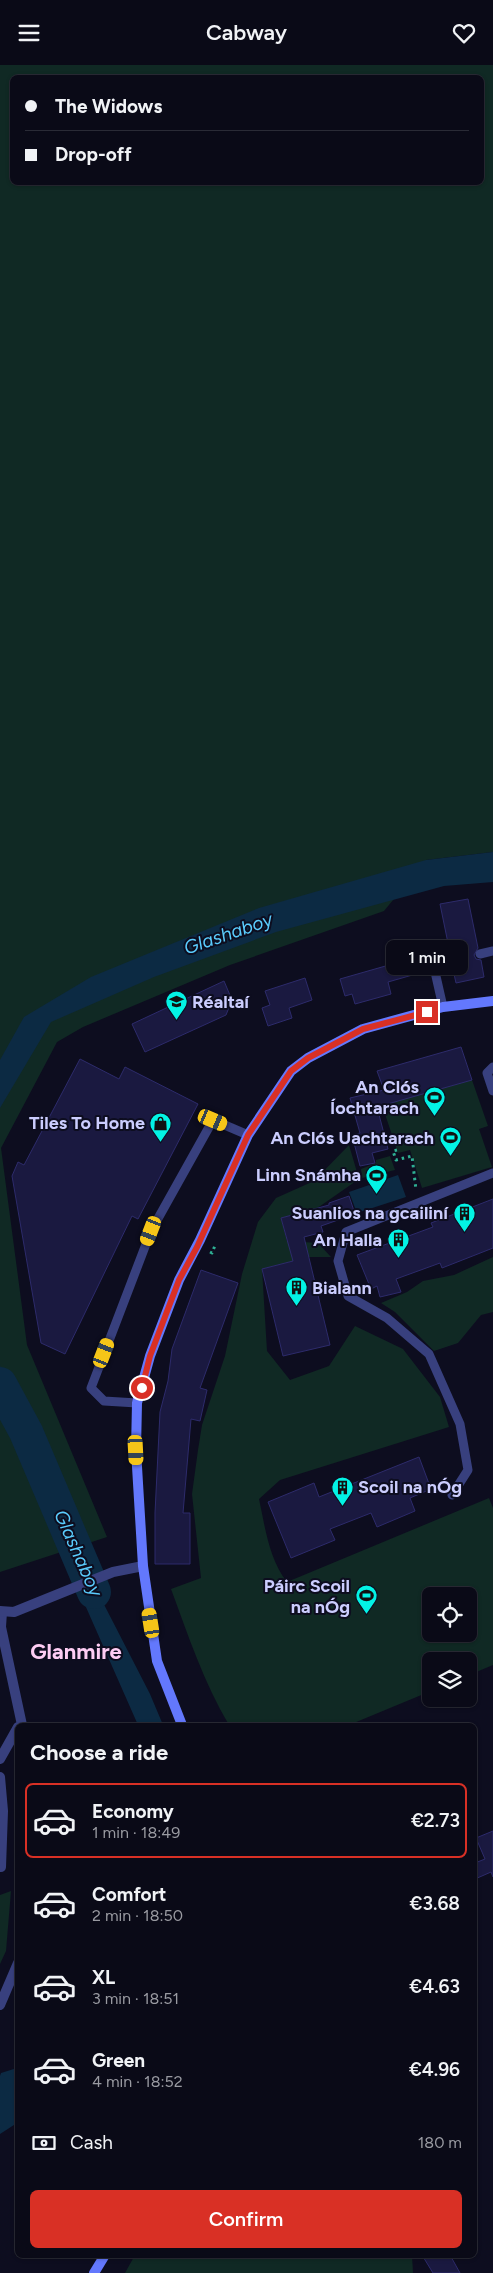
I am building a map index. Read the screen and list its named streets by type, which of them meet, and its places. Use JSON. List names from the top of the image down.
{
  "districts": ["Glanmire"],
  "water": ["Glashaboy"],
  "places": {
    "school or university": ["Réaltaí"],
    "sports": [
      "An Clós Íochtarach",
      "An Clós Uachtarach",
      "Linn Snámha",
      "Páirc Scoil na nÓg"
    ],
    "shop": ["Tiles To Home"],
    "building": [
      "Suanlios na gcailiní",
      "An Halla",
      "Bialann",
      "Scoil na nÓg"
    ]
  },
  "page": {
    "header": "Cabway",
    "banner": ["The Widows", "Drop-off"],
    "bubble": "1 min",
    "heading": "Choose a ride",
    "list": [
      {
        "name": "Economy",
        "note": "1 min · 18:49",
        "value": "€2.73"
      },
      {
        "name": "Comfort",
        "note": "2 min · 18:50",
        "value": "€3.68"
      },
      {
        "name": "XL",
        "note": "3 min · 18:51",
        "value": "€4.63"
      },
      {
        "name": "Green",
        "note": "4 min · 18:52",
        "value": "€4.96"
      }
    ],
    "pay": ["Cash", "180 m"],
    "buttons": "Confirm"
  }
}
